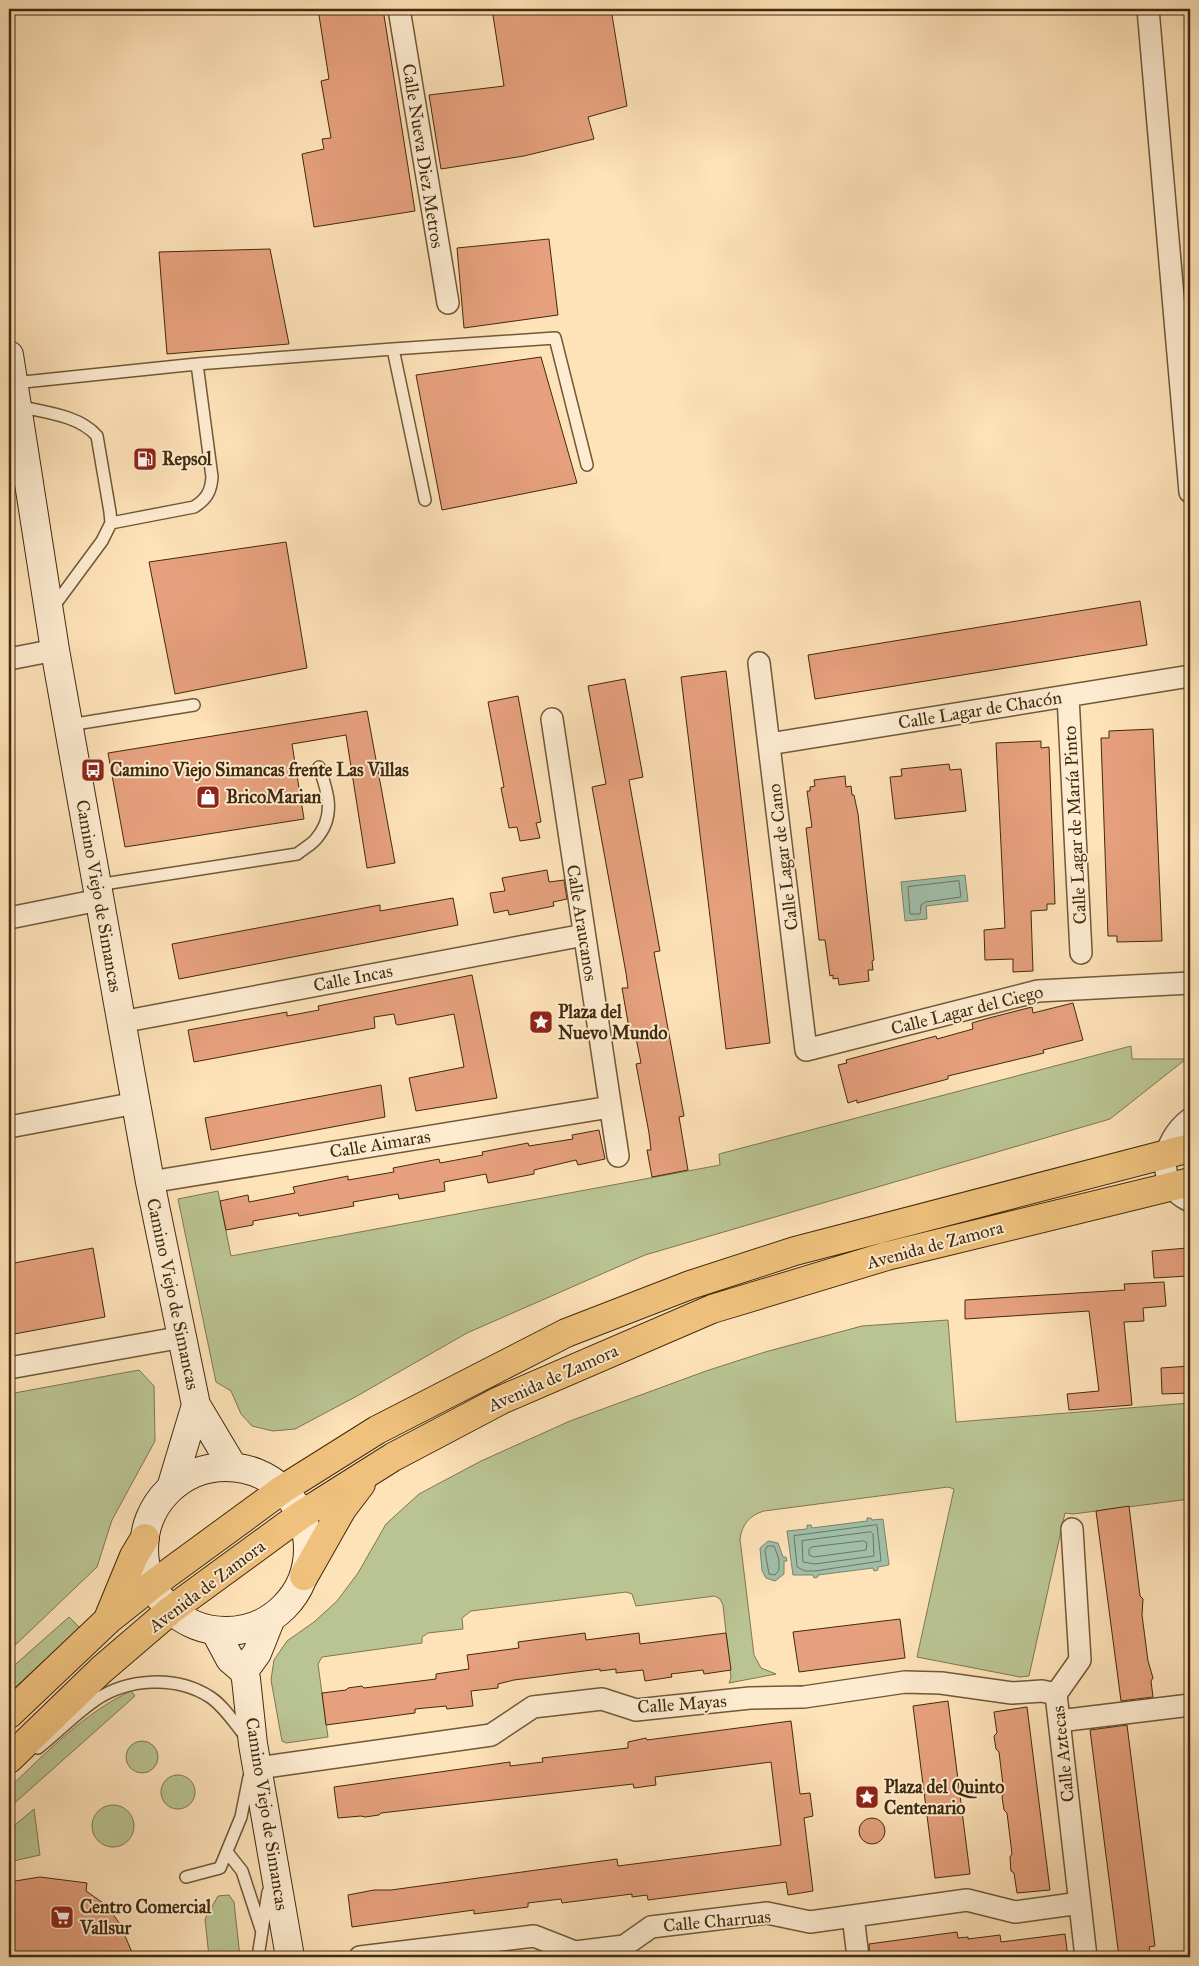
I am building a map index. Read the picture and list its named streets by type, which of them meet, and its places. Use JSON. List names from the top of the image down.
{
  "streets": {
    "highway": ["Avenida de Zamora"],
    "main road": ["Camino Viejo de Simancas"],
    "street": [
      "Calle Nueva Diez Metros",
      "Calle Lagar de Chacón",
      "Calle Lagar de María Pinto",
      "Calle Lagar de Cano",
      "Calle Araucanos",
      "Calle Incas",
      "Calle Lagar del Ciego",
      "Calle Aimaras",
      "Calle Mayas",
      "Calle Aztecas",
      "Calle Charruas"
    ]
  },
  "crossings": [
    ["Calle Lagar de Chacón", "Calle Lagar de María Pinto"],
    ["Calle Lagar de Chacón", "Calle Lagar de Cano"],
    ["Calle Lagar de Cano", "Calle Lagar del Ciego"],
    ["Camino Viejo de Simancas", "Calle Incas"],
    ["Camino Viejo de Simancas", "Calle Aimaras"],
    ["Camino Viejo de Simancas", "Calle Mayas"],
    ["Calle Araucanos", "Calle Incas"],
    ["Calle Araucanos", "Calle Aimaras"],
    ["Calle Mayas", "Calle Aztecas"],
    ["Calle Aztecas", "Calle Charruas"]
  ],
  "places": {
    "fuel station": ["Repsol"],
    "bus stop": ["Camino Viejo Simancas frente Las Villas"],
    "shop": ["BricoMarian"],
    "place": ["Plaza del Nuevo Mundo", "Plaza del Quinto Centenario"],
    "supermarket": ["Centro Comercial Vallsur"]
  }
}
